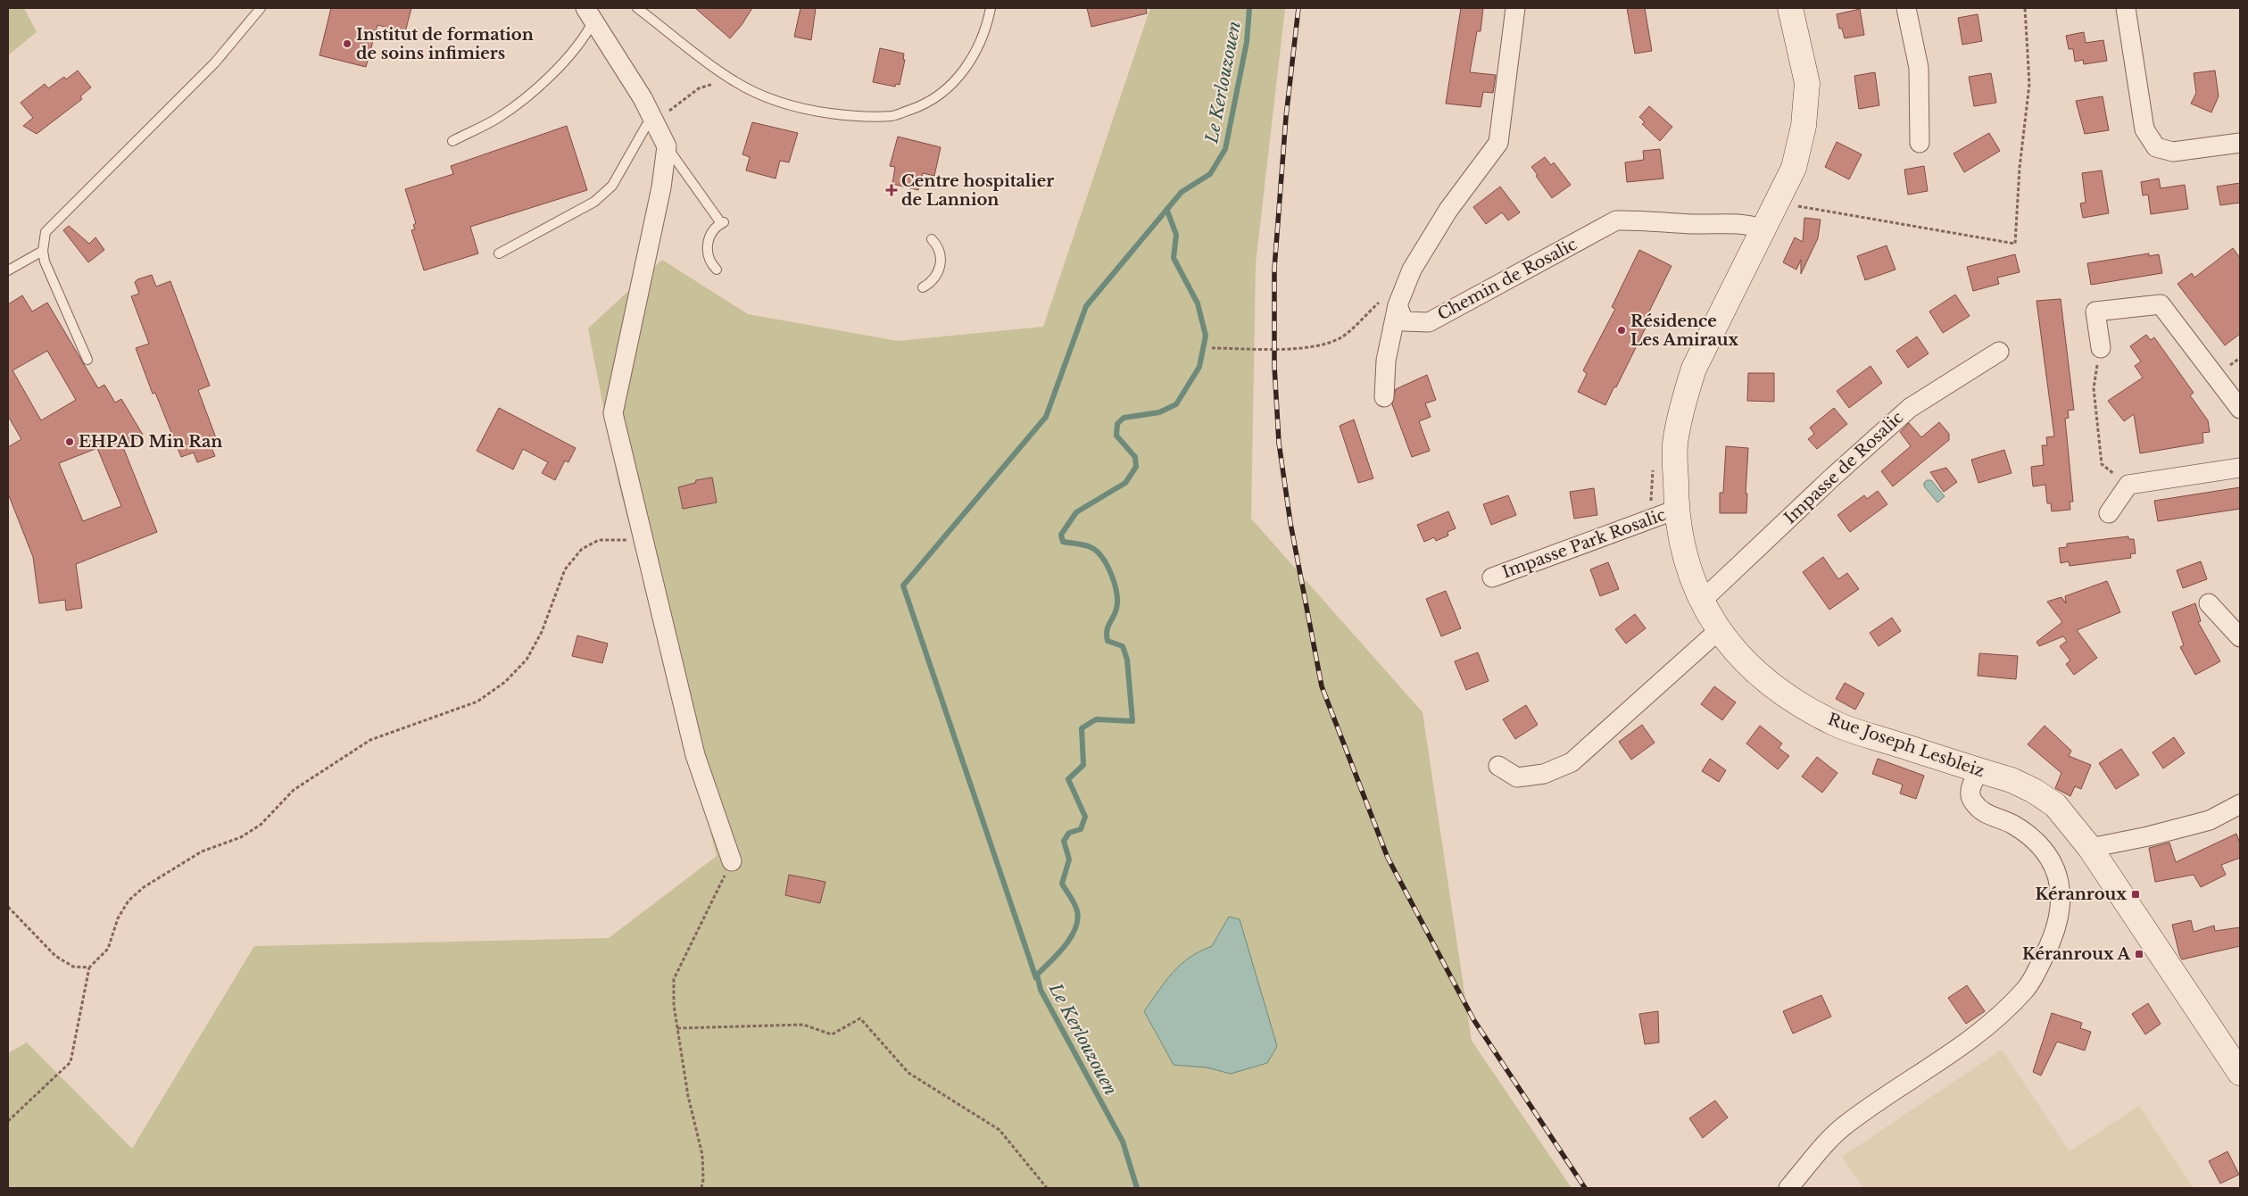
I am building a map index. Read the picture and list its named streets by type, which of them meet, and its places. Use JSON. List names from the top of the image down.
{
  "streets": {
    "main road": ["Rue Joseph Lesbleiz"],
    "street": ["Chemin de Rosalic", "Impasse de Rosalic", "Impasse Park Rosalic"]
  },
  "crossings": [
    ["Chemin de Rosalic", "Rue Joseph Lesbleiz"],
    ["Impasse de Rosalic", "Rue Joseph Lesbleiz"],
    ["Impasse Park Rosalic", "Rue Joseph Lesbleiz"]
  ],
  "water": ["Le Kerlouzouen"],
  "places": {
    "other": ["Institut de formation de soins infimiers", "Résidence Les Amiraux", "EHPAD Min Ran"],
    "health": ["Centre hospitalier de Lannion"],
    "transit": ["Kéranroux", "Kéranroux A"]
  }
}
